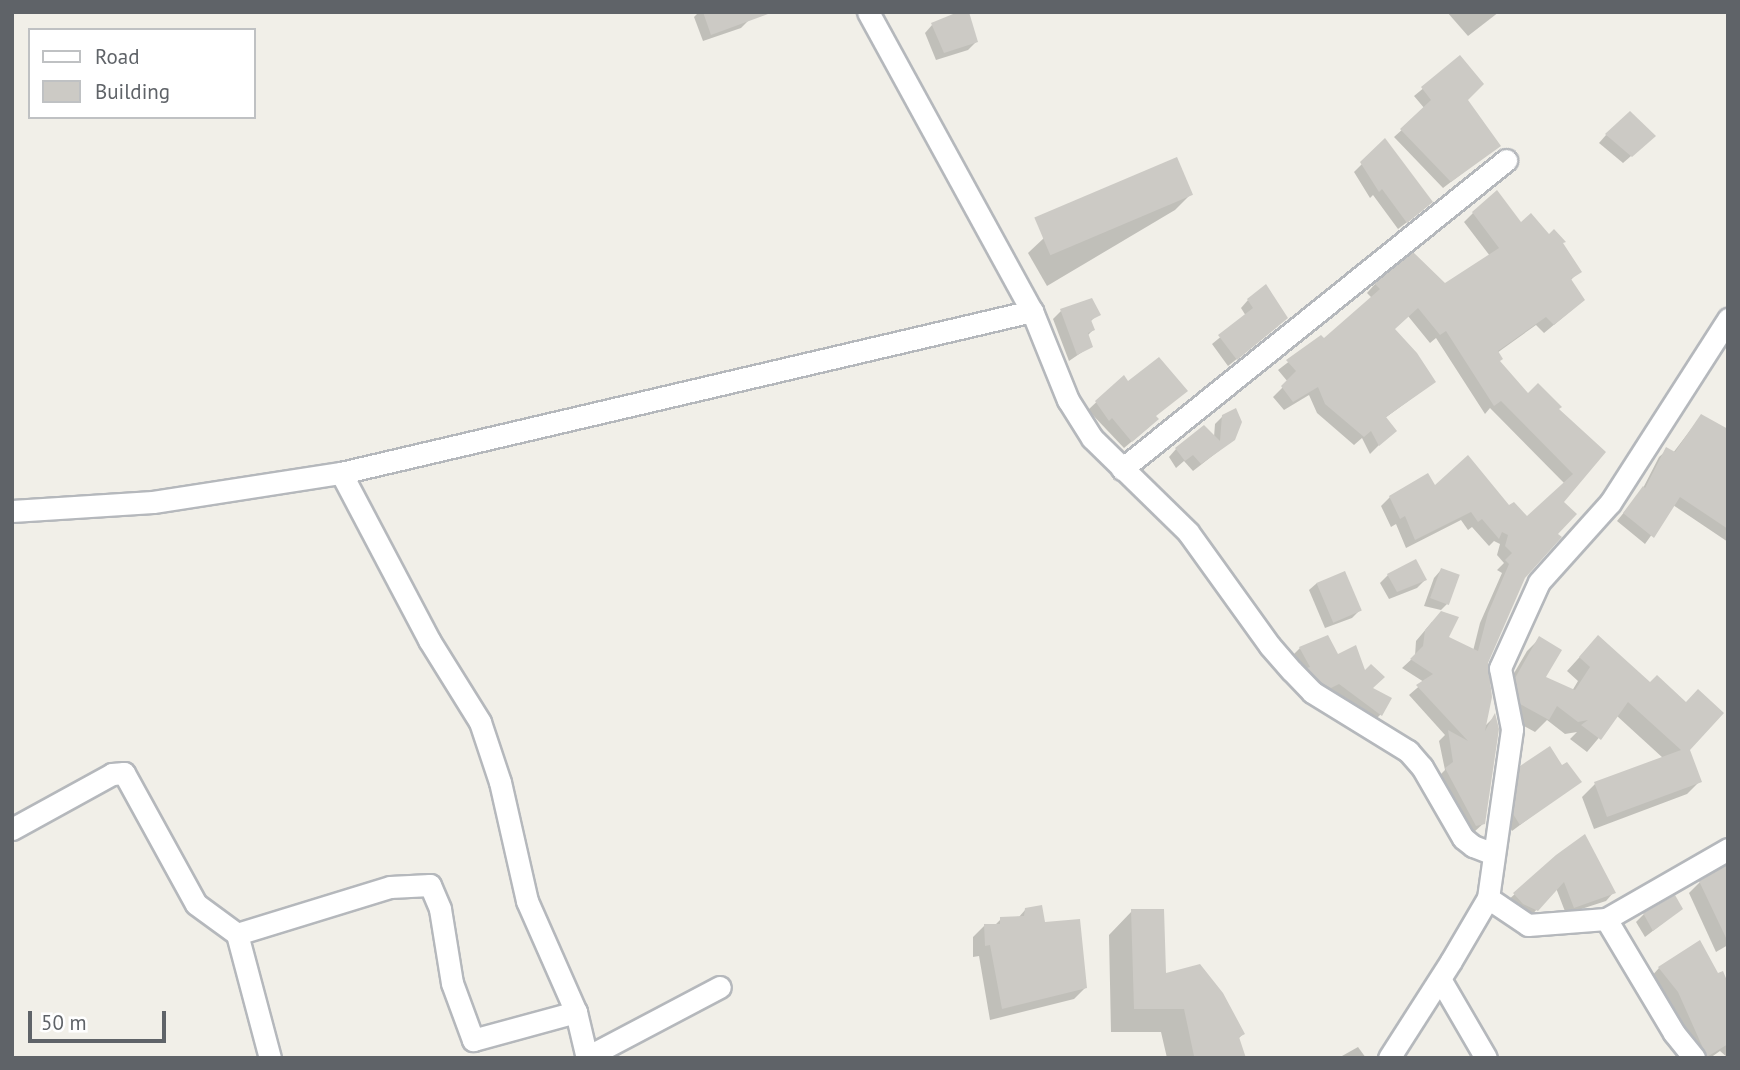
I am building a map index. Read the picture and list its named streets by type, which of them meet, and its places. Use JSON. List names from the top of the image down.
{
  "legend": ["Road", "Building"],
  "scale_bar": "50 m"
}
